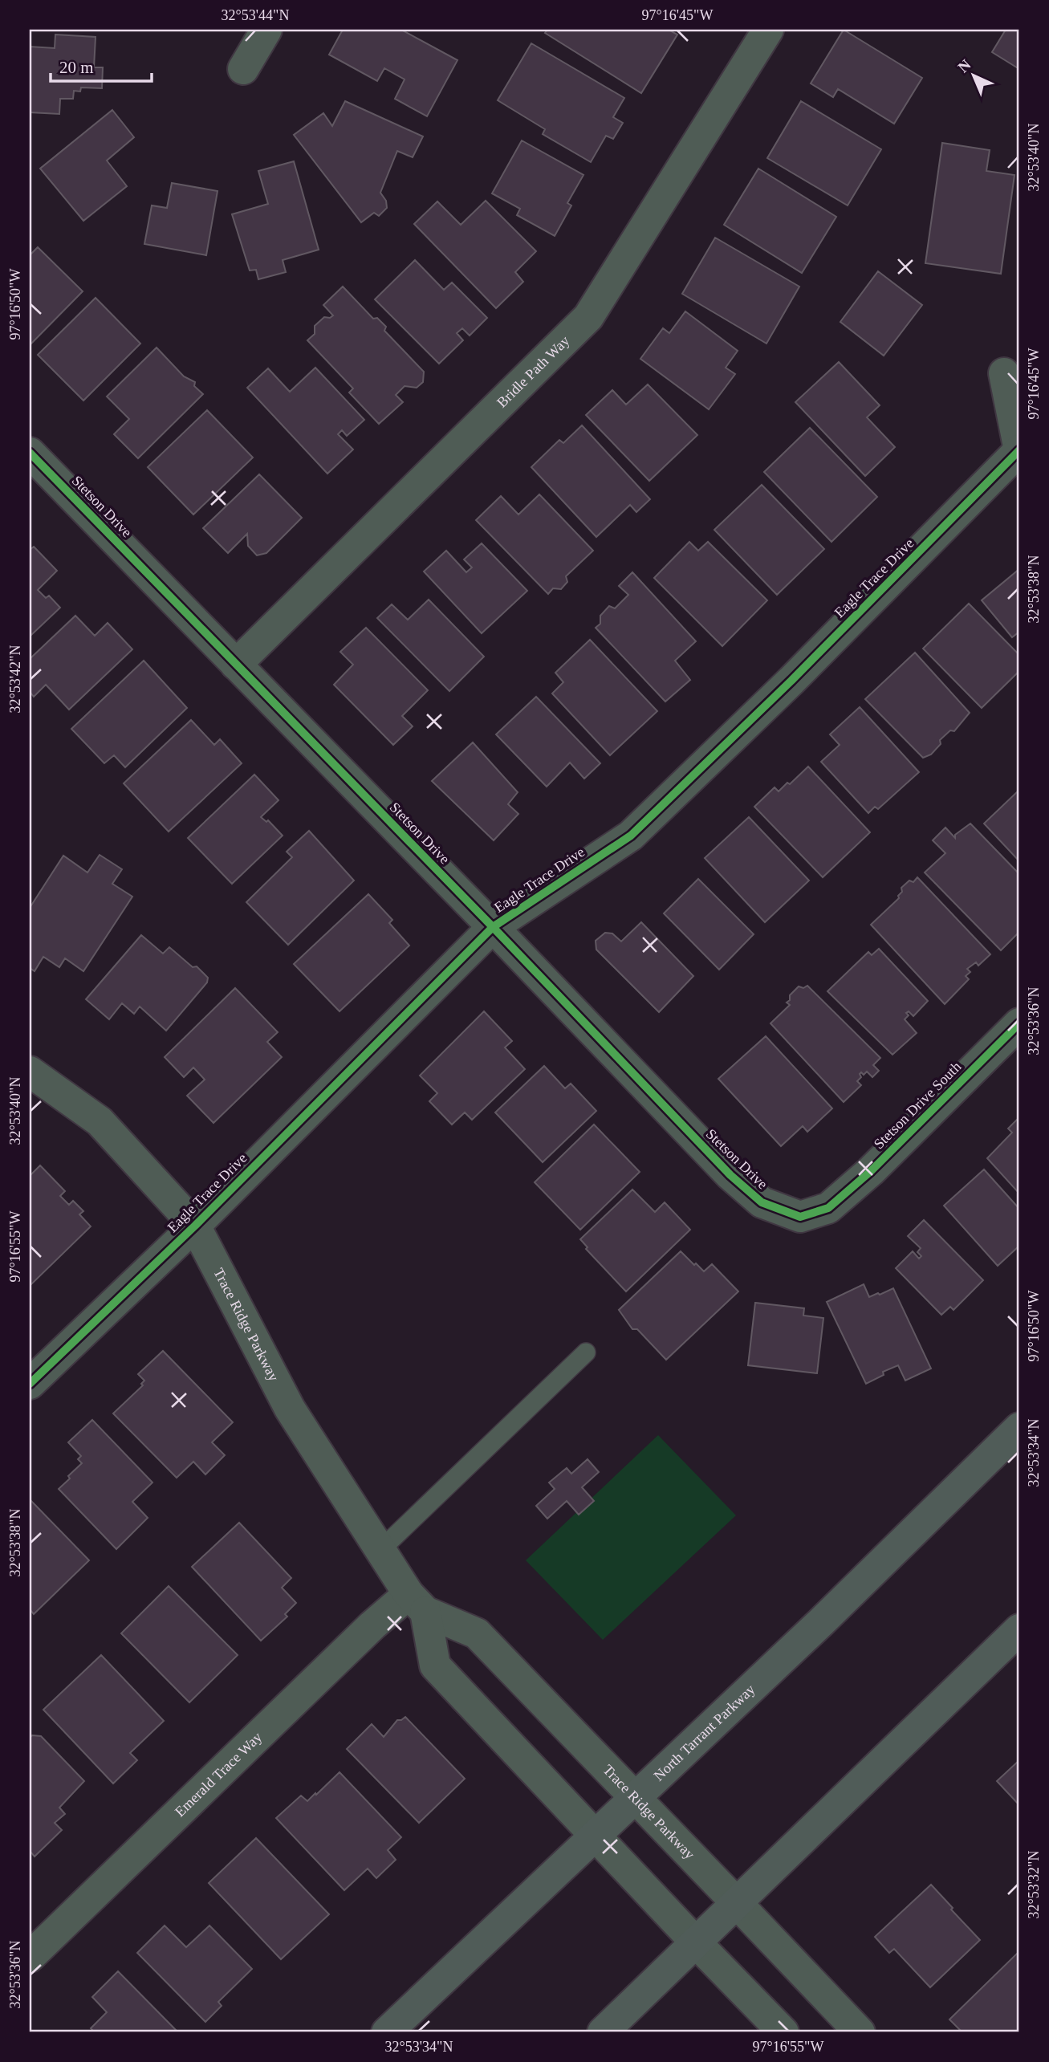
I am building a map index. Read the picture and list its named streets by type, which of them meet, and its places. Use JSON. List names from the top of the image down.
{
  "streets": {
    "main road": ["North Tarrant Parkway"],
    "street": [
      "Bridle Path Way",
      "Stetson Drive",
      "Eagle Trace Drive",
      "Stetson Drive South",
      "Trace Ridge Parkway",
      "Emerald Trace Way"
    ]
  },
  "crossings": [
    ["Bridle Path Way", "Stetson Drive"],
    ["Stetson Drive", "Eagle Trace Drive"],
    ["Stetson Drive", "Stetson Drive South"],
    ["Eagle Trace Drive", "Trace Ridge Parkway"],
    ["Trace Ridge Parkway", "North Tarrant Parkway"],
    ["Trace Ridge Parkway", "Emerald Trace Way"]
  ],
  "scale_bar": "20 m",
  "north": "top left",
  "coordinates": [
    "32°53'44\"N",
    "97°16'45\"W",
    "32°53'40\"N",
    "97°16'50\"W",
    "32°53'38\"N",
    "32°53'42\"N",
    "32°53'36\"N",
    "97°16'55\"W",
    "32°53'34\"N",
    "32°53'32\"N"
  ]
}
